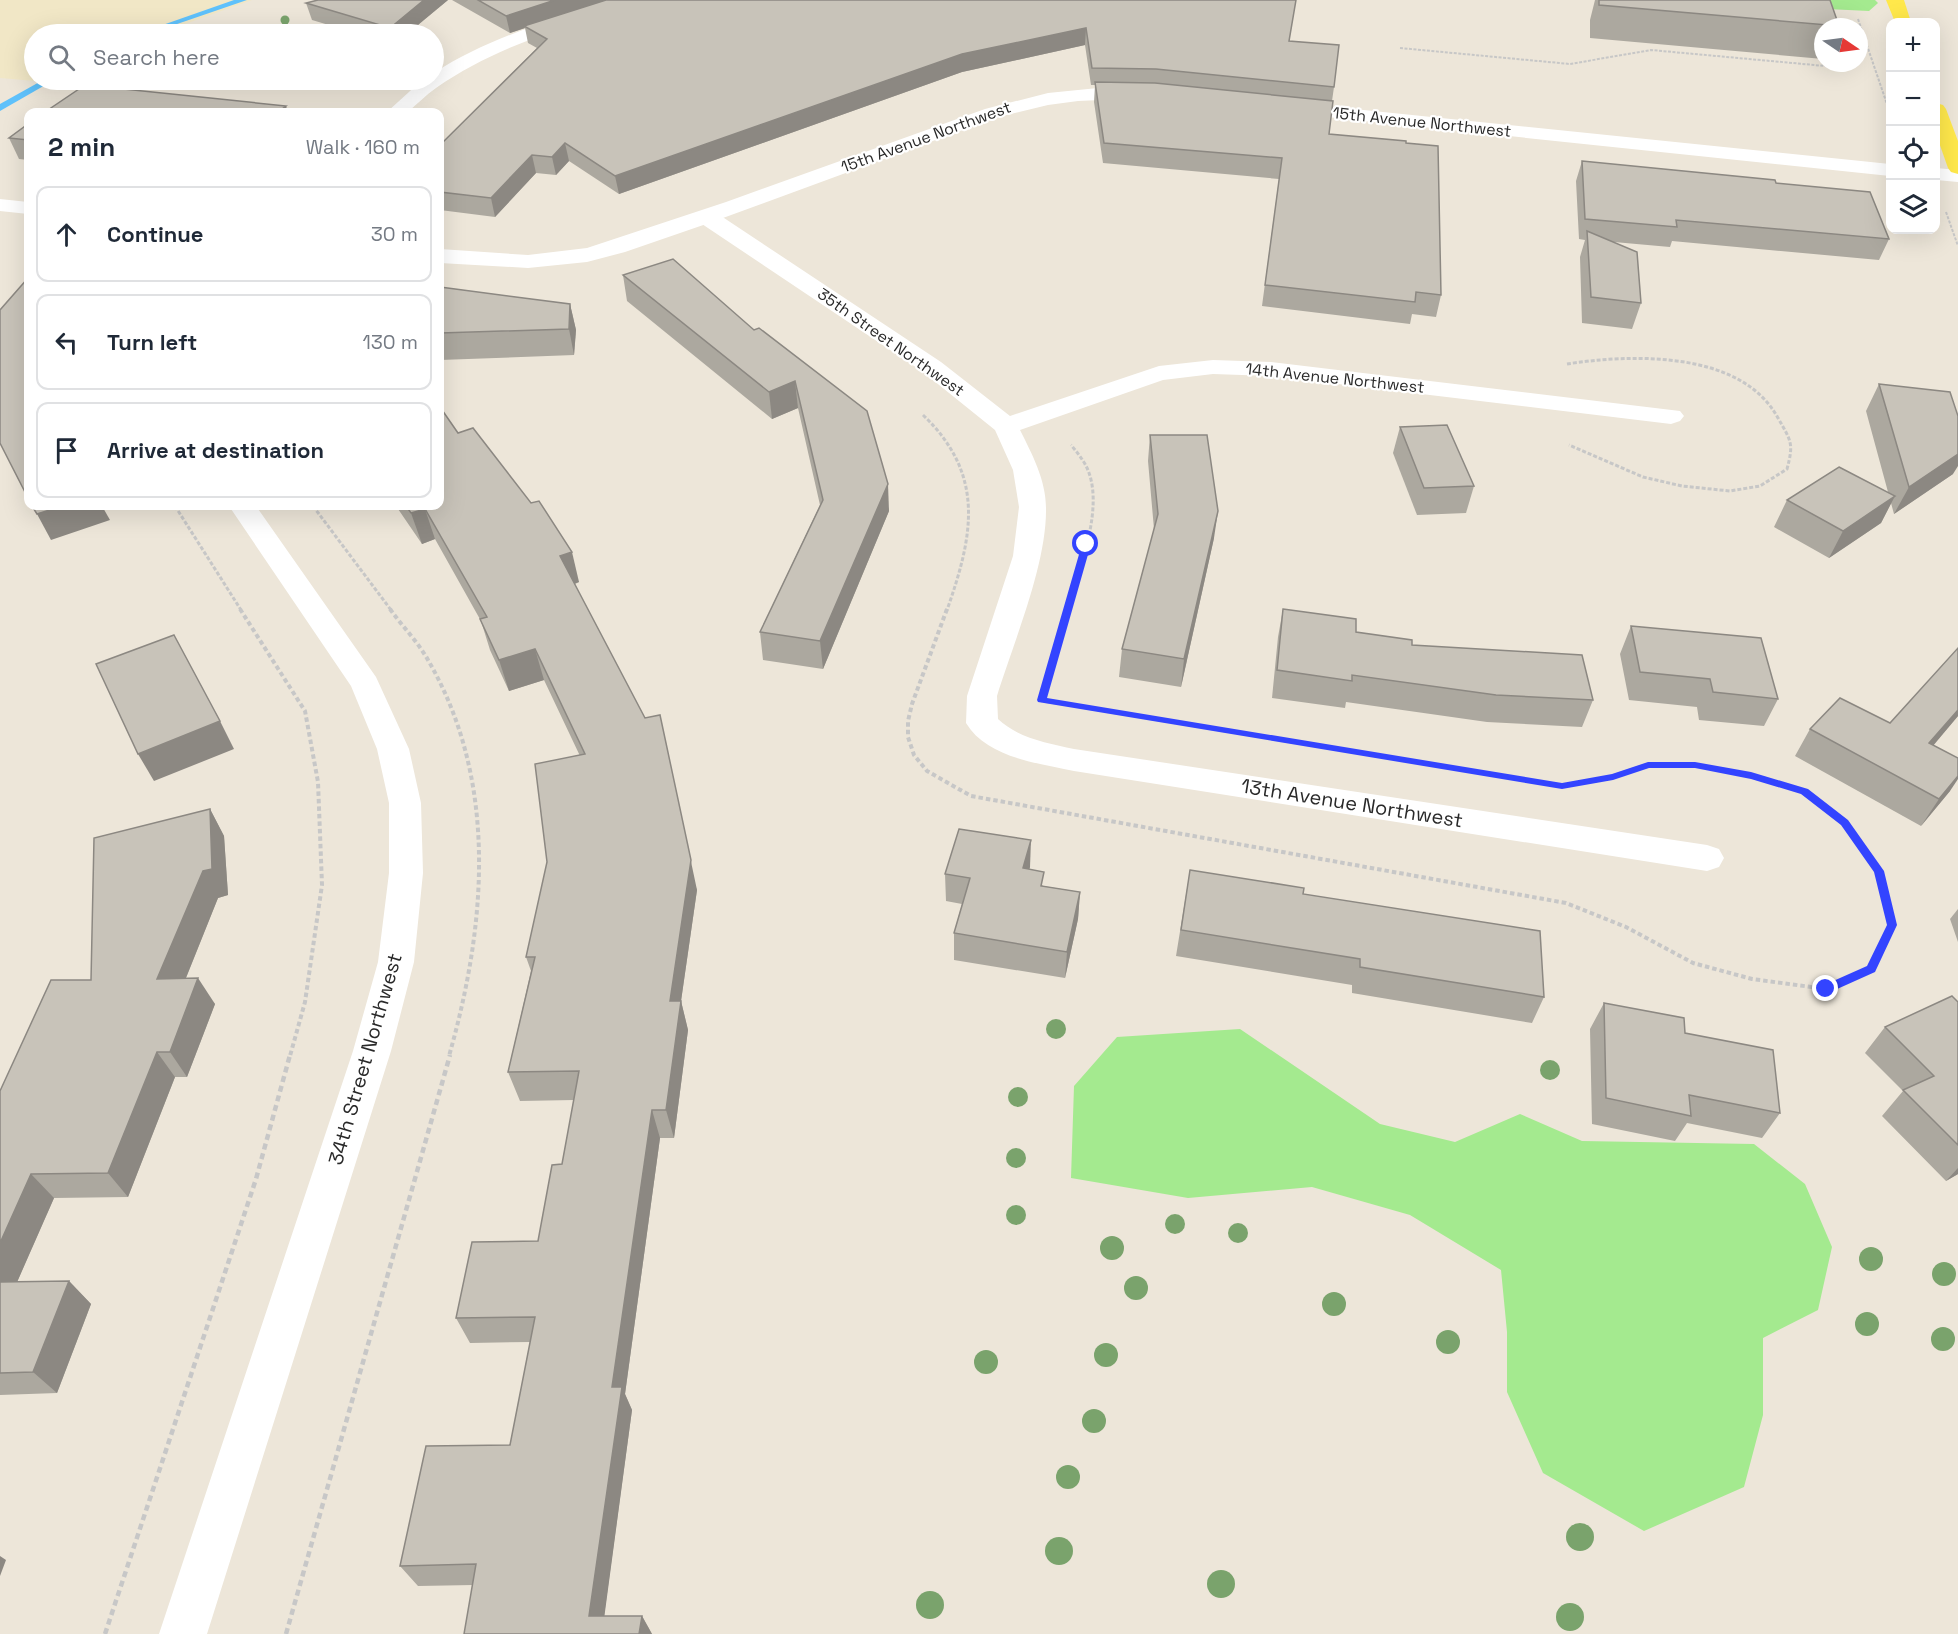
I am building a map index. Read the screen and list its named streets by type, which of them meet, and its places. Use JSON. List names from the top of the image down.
{
  "streets": {
    "street": [
      "15th Avenue Northwest",
      "35th Street Northwest",
      "14th Avenue Northwest",
      "13th Avenue Northwest",
      "34th Street Northwest"
    ]
  },
  "crossings": [
    ["15th Avenue Northwest", "35th Street Northwest"],
    ["35th Street Northwest", "14th Avenue Northwest"],
    ["35th Street Northwest", "13th Avenue Northwest"]
  ],
  "north": "right",
  "page": {
    "map_buttons": ["+", "−"],
    "search": "Search here",
    "heading": ["2 min", "Walk · 160 m"],
    "list": [
      ["Continue", "30 m"],
      ["Turn left", "130 m"],
      "Arrive at destination"
    ]
  }
}
